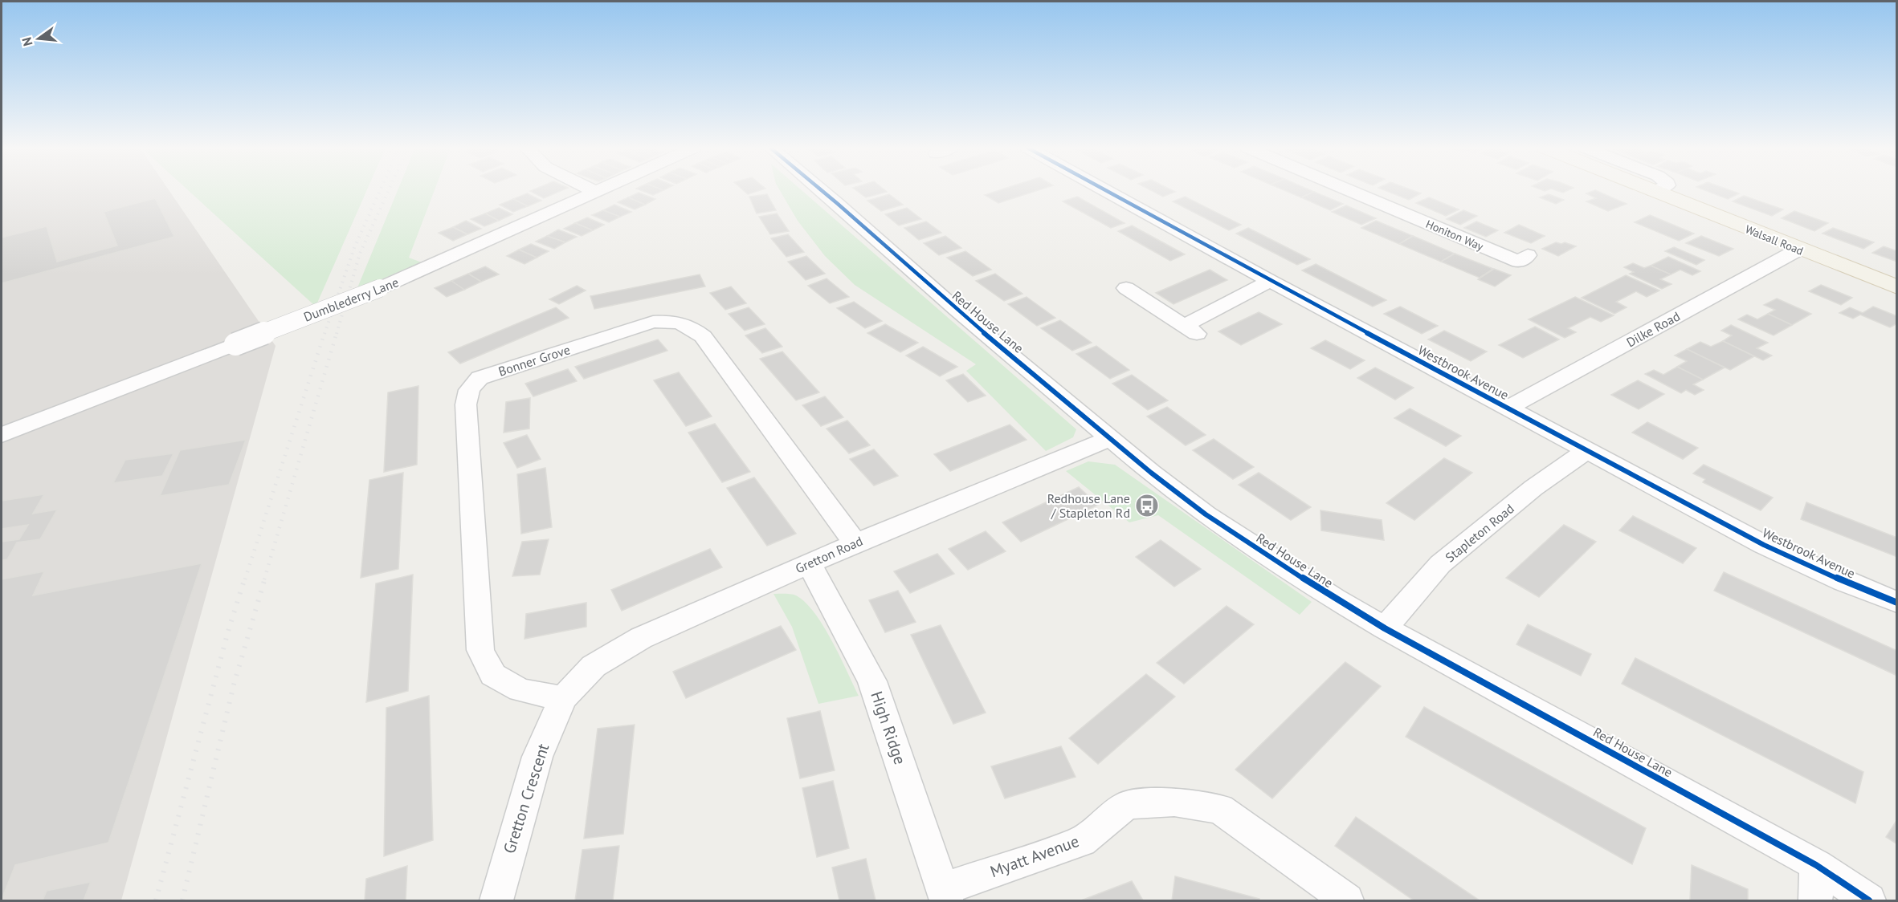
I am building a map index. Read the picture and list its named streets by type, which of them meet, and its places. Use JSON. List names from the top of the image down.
{
  "streets": {
    "main road": ["Walsall Road"],
    "street": [
      "Honiton Way",
      "Dumblederry Lane",
      "Red House Lane",
      "Dilke Road",
      "Bonner Grove",
      "Westbrook Avenue",
      "Stapleton Road",
      "Gretton Road",
      "High Ridge",
      "Gretton Crescent",
      "Myatt Avenue"
    ]
  },
  "crossings": [
    ["Walsall Road", "Dilke Road"],
    ["Red House Lane", "Stapleton Road"],
    ["Red House Lane", "Gretton Road"],
    ["Dilke Road", "Westbrook Avenue"],
    ["Bonner Grove", "Gretton Road"],
    ["Bonner Grove", "Gretton Crescent"],
    ["Westbrook Avenue", "Stapleton Road"],
    ["Gretton Road", "High Ridge"],
    ["Gretton Road", "Gretton Crescent"],
    ["High Ridge", "Myatt Avenue"]
  ],
  "places": {
    "bus stop": ["Redhouse Lane / Stapleton Rd"]
  },
  "north": "left"
}
